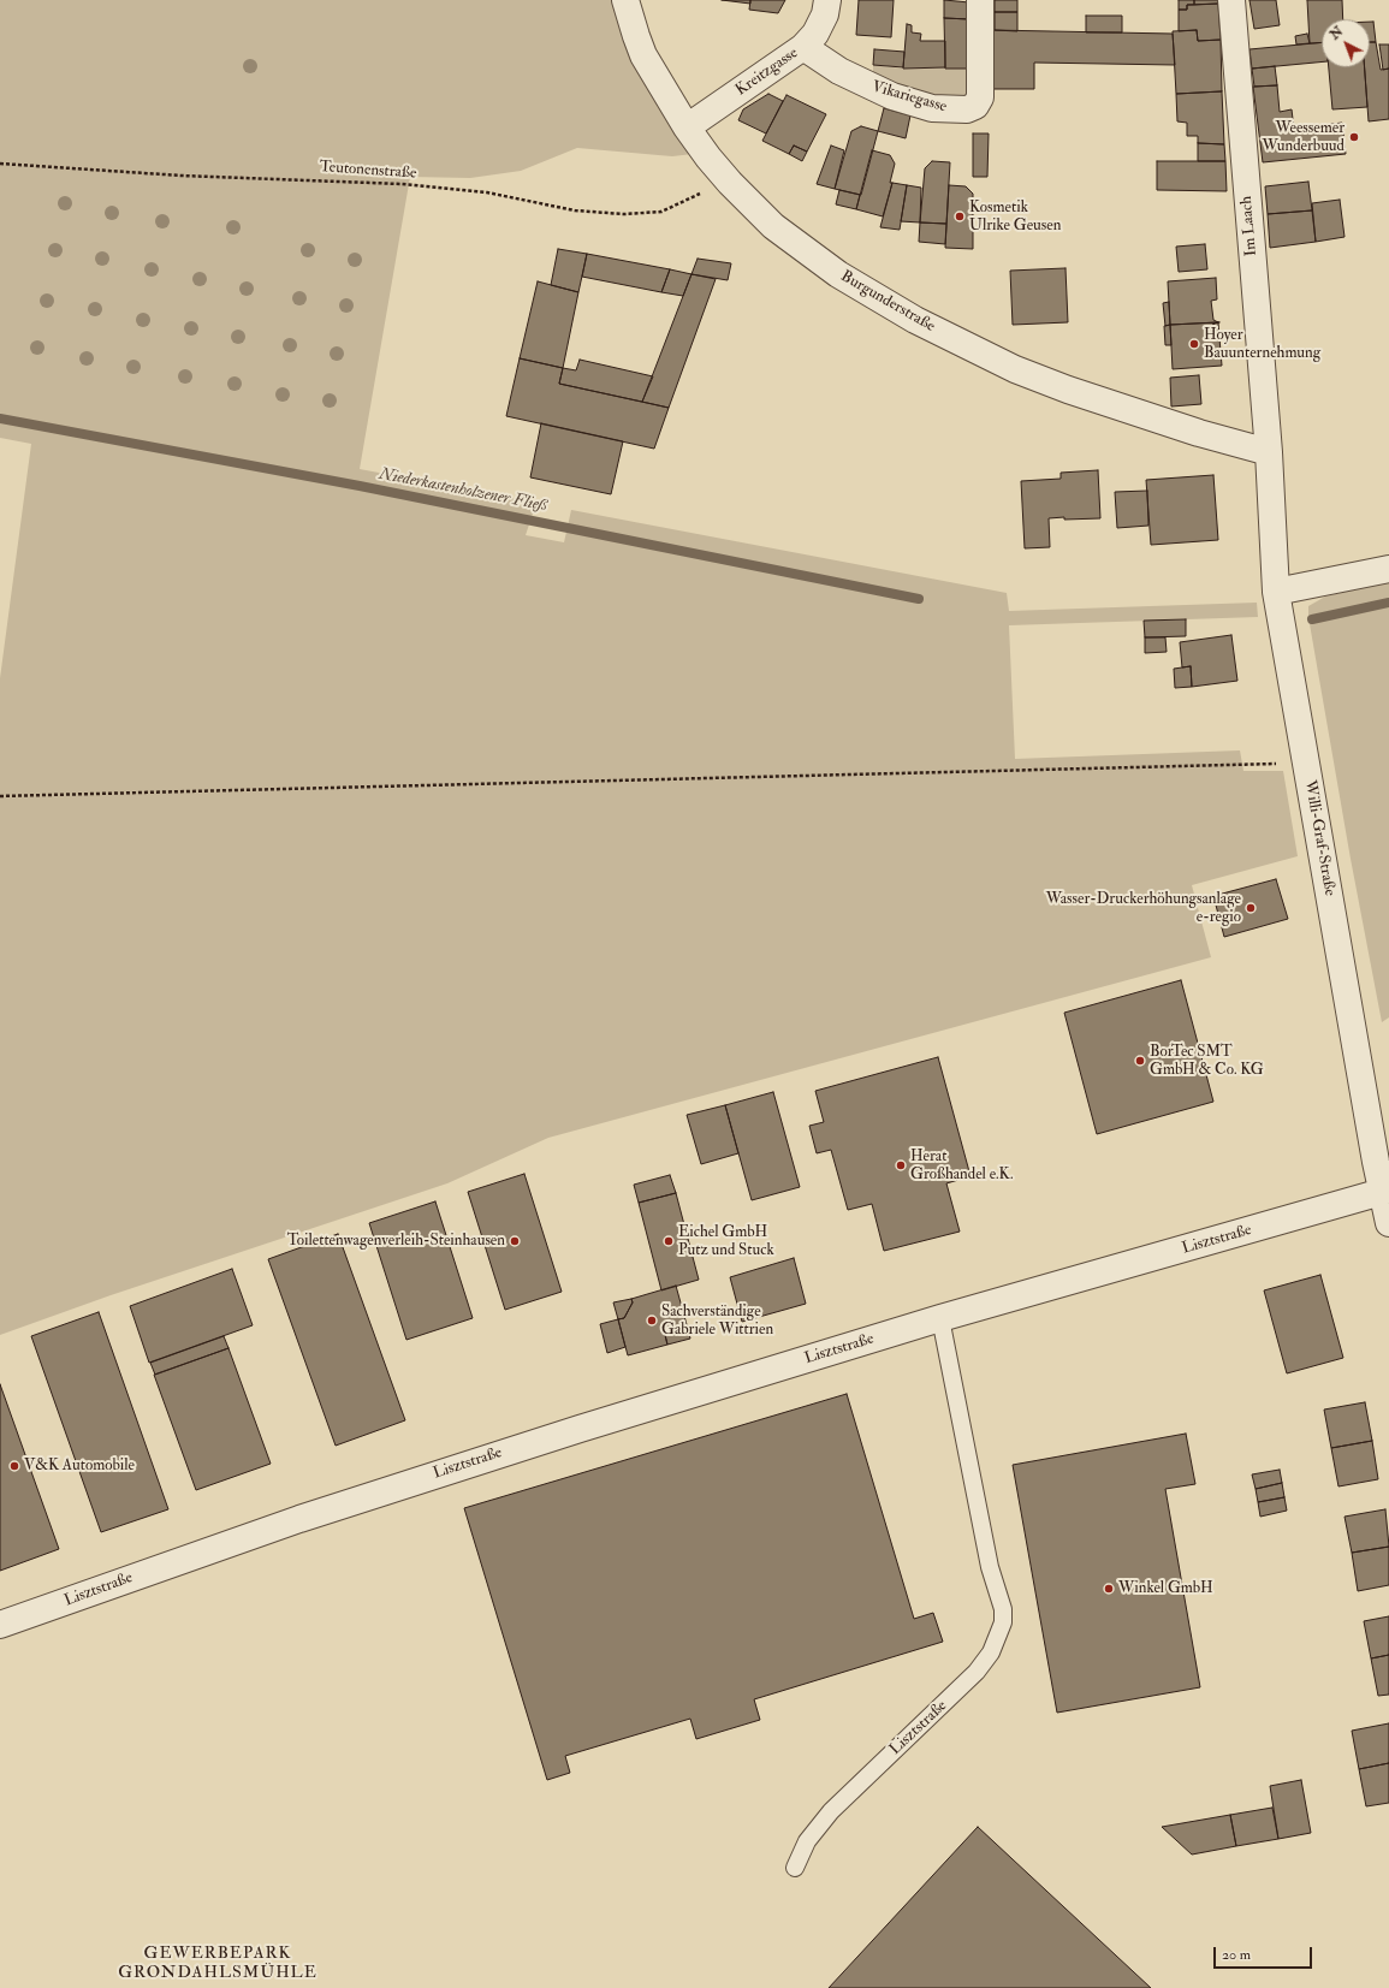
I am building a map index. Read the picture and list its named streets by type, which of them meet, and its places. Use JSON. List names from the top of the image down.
{
  "streets": {
    "street": [
      "Kreitzgasse",
      "Vikariegasse",
      "Im Laach",
      "Burgunderstraße",
      "Willi-Graf-Straße",
      "Lisztstraße"
    ],
    "path": ["Teutonenstraße"]
  },
  "crossings": [
    ["Kreitzgasse", "Vikariegasse"],
    ["Kreitzgasse", "Burgunderstraße"],
    ["Teutonenstraße", "Burgunderstraße"],
    ["Im Laach", "Burgunderstraße"],
    ["Im Laach", "Willi-Graf-Straße"],
    ["Burgunderstraße", "Willi-Graf-Straße"],
    ["Willi-Graf-Straße", "Lisztstraße"]
  ],
  "districts": ["GEWERBEPARK GRONDAHLSMÜHLE"],
  "water": ["Niederkastenholzener Fließ"],
  "places": [
    "Weessemer Wunderbuud",
    "Kosmetik Ulrike Geusen",
    "Hoyer Bauunternehmung",
    "Wasser-Druckerhöhungsanlage e-regio",
    "BorTec SMT GmbH & Co. KG",
    "Herat Großhandel e.K.",
    "Toilettenwagenverleih-Steinhausen",
    "Eichel GmbH Putz und Stuck",
    "Sachverständige Gabriele Wittrien",
    "V&K Automobile",
    "Winkel GmbH"
  ],
  "scale_bar": "20 m",
  "north": "top left"
}
